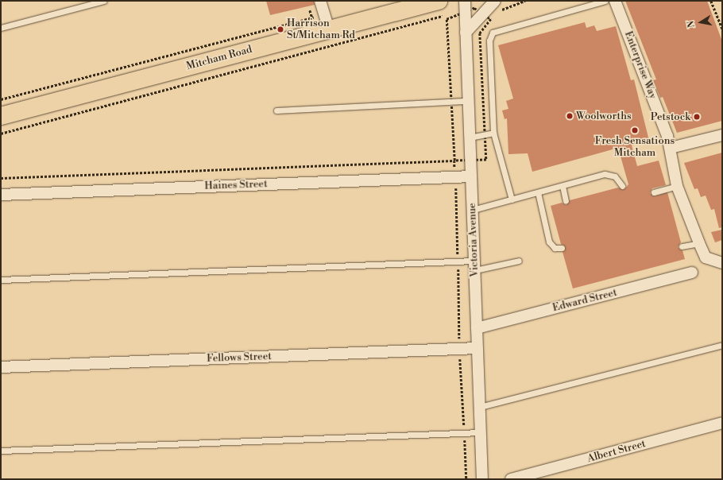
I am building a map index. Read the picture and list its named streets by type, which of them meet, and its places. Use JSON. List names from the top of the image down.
{
  "streets": {
    "main road": ["Mitcham Road"],
    "street": [
      "Enterprise Way",
      "Haines Street",
      "Victoria Avenue",
      "Edward Street",
      "Fellows Street",
      "Albert Street"
    ]
  },
  "crossings": [
    ["Haines Street", "Victoria Avenue"],
    ["Victoria Avenue", "Edward Street"],
    ["Victoria Avenue", "Fellows Street"]
  ],
  "places": [
    "Harrison St/Mitcham Rd",
    "Woolworths",
    "Petstock",
    "Fresh Sensations Mitcham"
  ],
  "north": "left"
}
